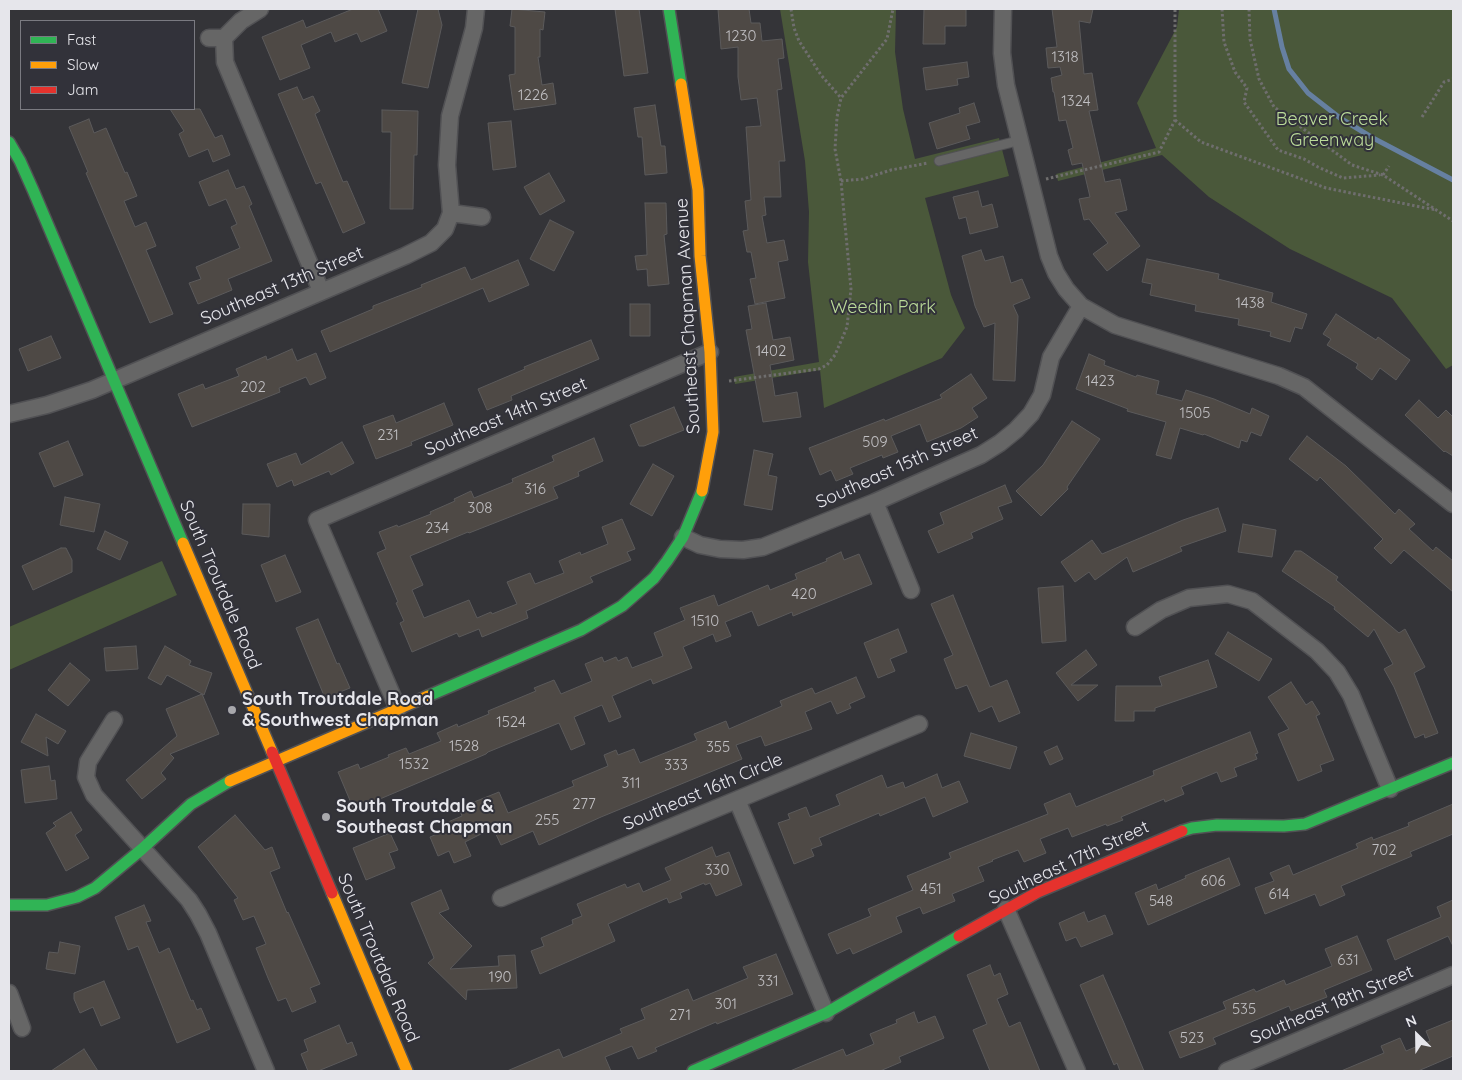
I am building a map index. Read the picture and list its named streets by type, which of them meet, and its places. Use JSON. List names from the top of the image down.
{
  "streets": {
    "street": [
      "Southeast 13th Street",
      "Southeast Chapman Avenue",
      "Southeast 14th Street",
      "Southeast 15th Street",
      "South Troutdale Road",
      "Southeast 16th Circle",
      "Southeast 17th Street",
      "Southeast 18th Street"
    ]
  },
  "crossings": [
    ["Southeast 13th Street", "South Troutdale Road"],
    ["Southeast Chapman Avenue", "Southeast 14th Street"],
    ["Southeast Chapman Avenue", "Southeast 15th Street"],
    ["Southeast Chapman Avenue", "South Troutdale Road"]
  ],
  "parks": ["Beaver Creek Greenway", "Weedin Park"],
  "places": ["South Troutdale Road & Southwest Chapman", "South Troutdale & Southeast Chapman"],
  "house_numbers": [
    "1230",
    "1318",
    "1226",
    "1324",
    "1438",
    "1402",
    "1423",
    "202",
    "1505",
    "231",
    "509",
    "316",
    "308",
    "234",
    "420",
    "1510",
    "1524",
    "1528",
    "355",
    "1532",
    "333",
    "311",
    "277",
    "255",
    "702",
    "330",
    "606",
    "451",
    "614",
    "548",
    "631",
    "190",
    "331",
    "301",
    "535",
    "271",
    "523"
  ],
  "legend": ["Fast", "Slow", "Jam"],
  "north": "top left"
}
